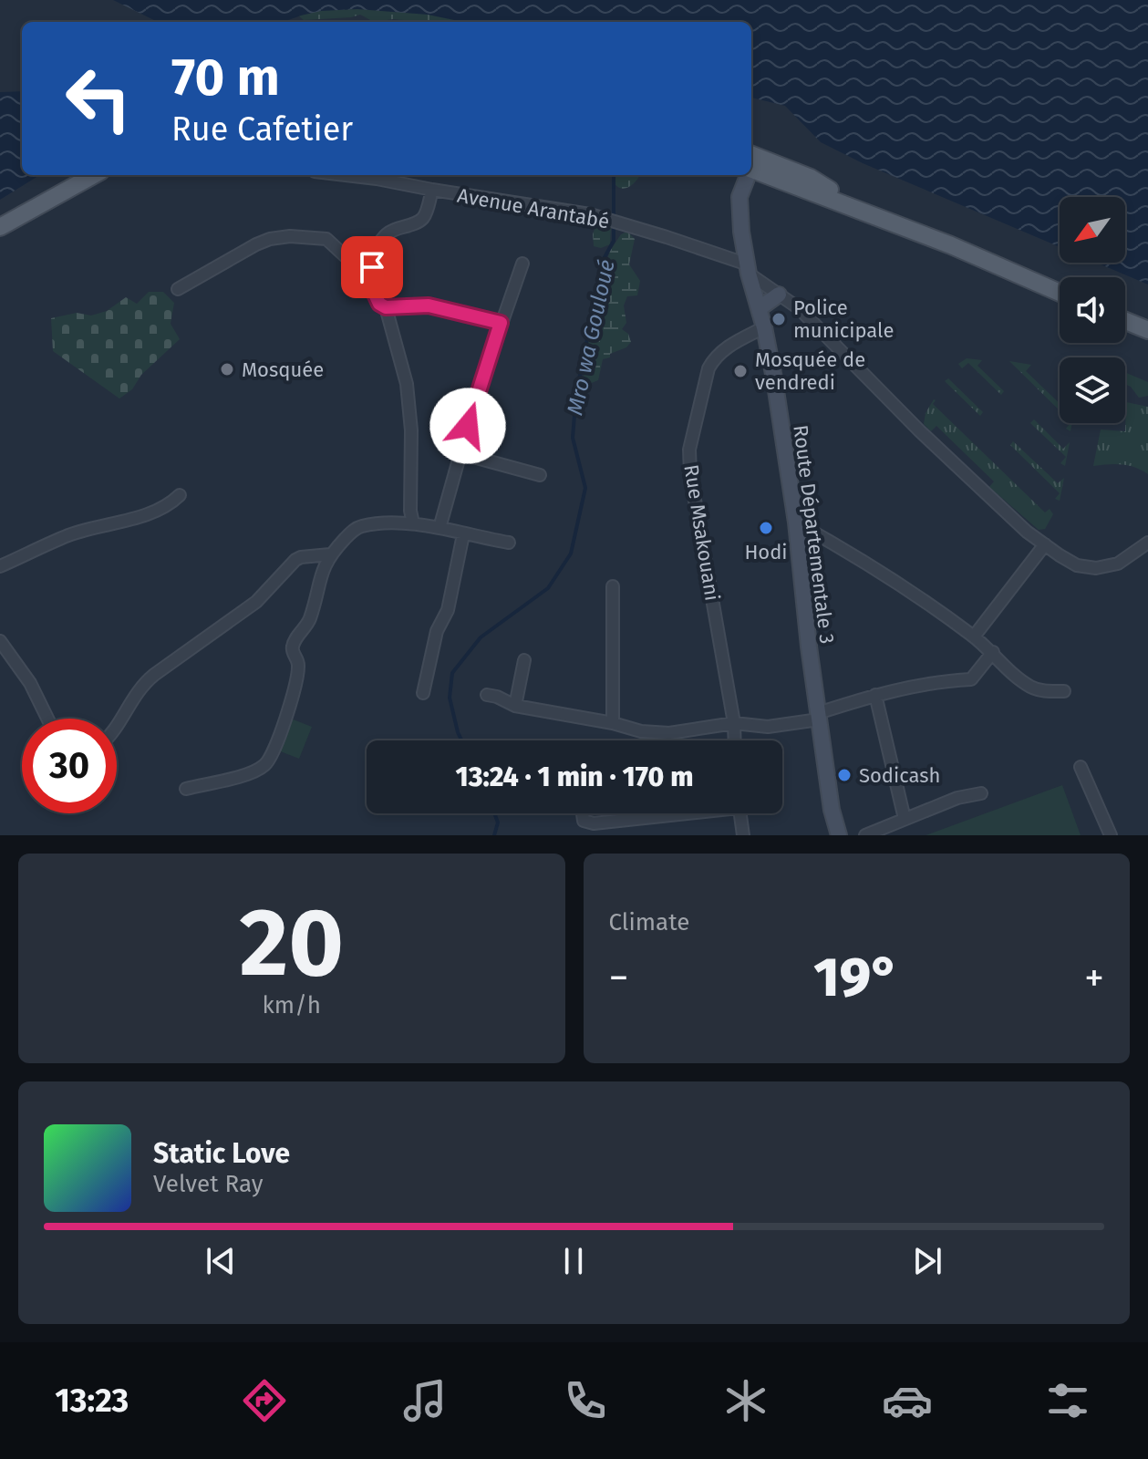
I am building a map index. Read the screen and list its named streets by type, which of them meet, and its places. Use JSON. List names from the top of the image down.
{
  "streets": {
    "main road": ["Route Départementale 3"],
    "street": ["Avenue Arantabé", "Rue Msakouani"]
  },
  "crossings": [
    ["Avenue Arantabé", "Route Départementale 3"],
    ["Rue Msakouani", "Route Départementale 3"]
  ],
  "water": ["Mro wa Gouloué"],
  "places": [
    "Police municipale",
    "Mosquée",
    "Mosquée de vendredi",
    "Hodi",
    "Sodicash"
  ],
  "north": "bottom left",
  "page": {
    "turn": ["70 m", "Rue Cafetier"],
    "limit": "30",
    "trip": "13:24 · 1 min · 170 m",
    "tile": [
      ["20", "km/h"],
      "Climate"
    ],
    "heat": ["−", "19°", "+"],
    "song": ["Static Love", "Velvet Ray"],
    "tabs": "13:23"
  }
}
